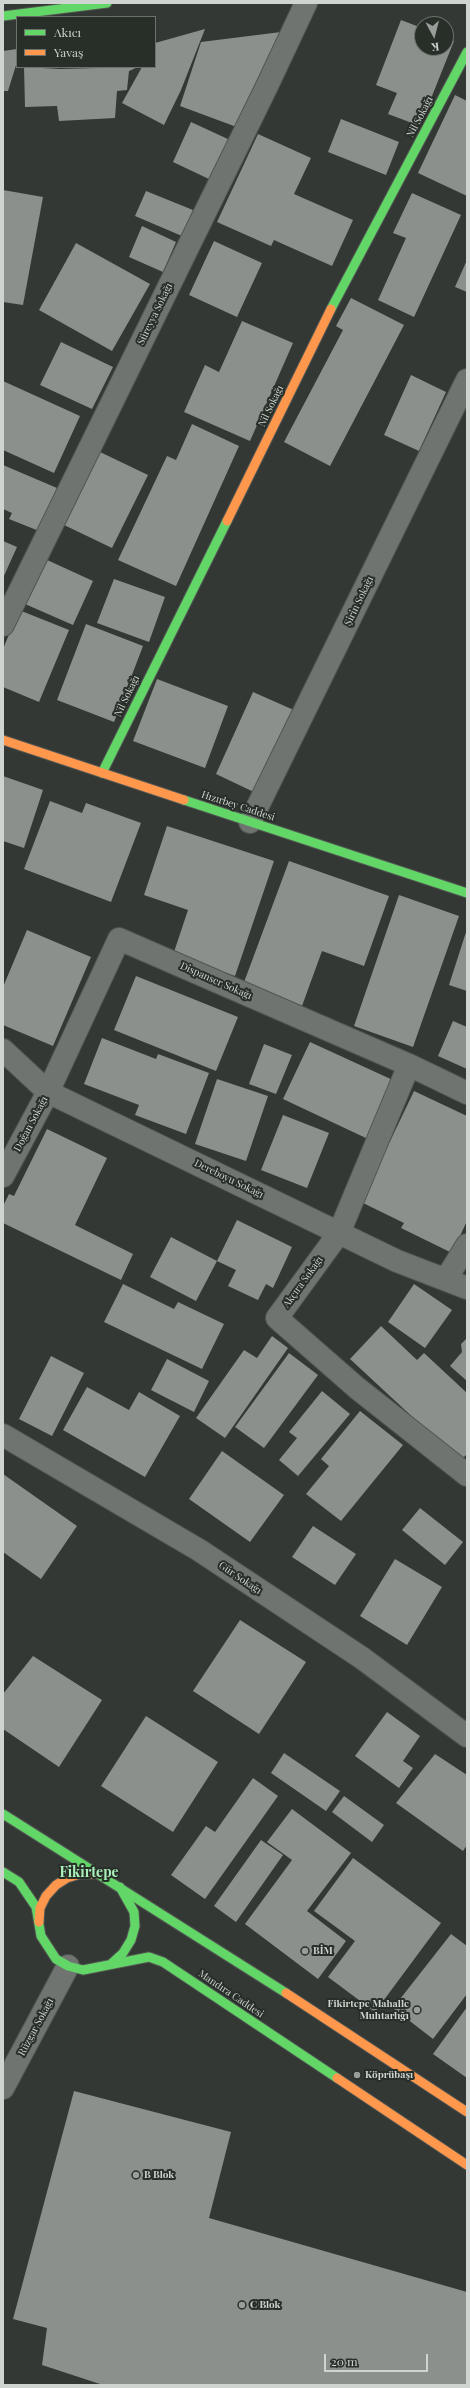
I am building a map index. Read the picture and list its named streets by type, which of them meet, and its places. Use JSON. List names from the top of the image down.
{
  "streets": {
    "street": [
      "Nil Sokağı",
      "Süreyya Sokağı",
      "Şirin Sokağı",
      "Hızırbey Caddesi",
      "Dispanser Sokağı",
      "Doğan Sokağı",
      "Dereboyu Sokağı",
      "Akçıra Sokağı",
      "Gür Sokağı",
      "Mandıra Caddesi",
      "Rüzgar Sokağı"
    ]
  },
  "crossings": [
    ["Nil Sokağı", "Hızırbey Caddesi"],
    ["Şirin Sokağı", "Hızırbey Caddesi"],
    ["Dispanser Sokağı", "Doğan Sokağı"],
    ["Dispanser Sokağı", "Dereboyu Sokağı"],
    ["Dispanser Sokağı", "Akçıra Sokağı"],
    ["Doğan Sokağı", "Dereboyu Sokağı"],
    ["Dereboyu Sokağı", "Akçıra Sokağı"],
    ["Mandıra Caddesi", "Rüzgar Sokağı"]
  ],
  "districts": ["Fikirtepe"],
  "places": [
    "BİM",
    "Fikirtepe Mahalle Muhtarlığı",
    "Köprübaşı",
    "B Blok",
    "C Blok"
  ],
  "legend": ["Akıcı", "Yavaş"],
  "scale_bar": "20 m",
  "north": "bottom"
}
